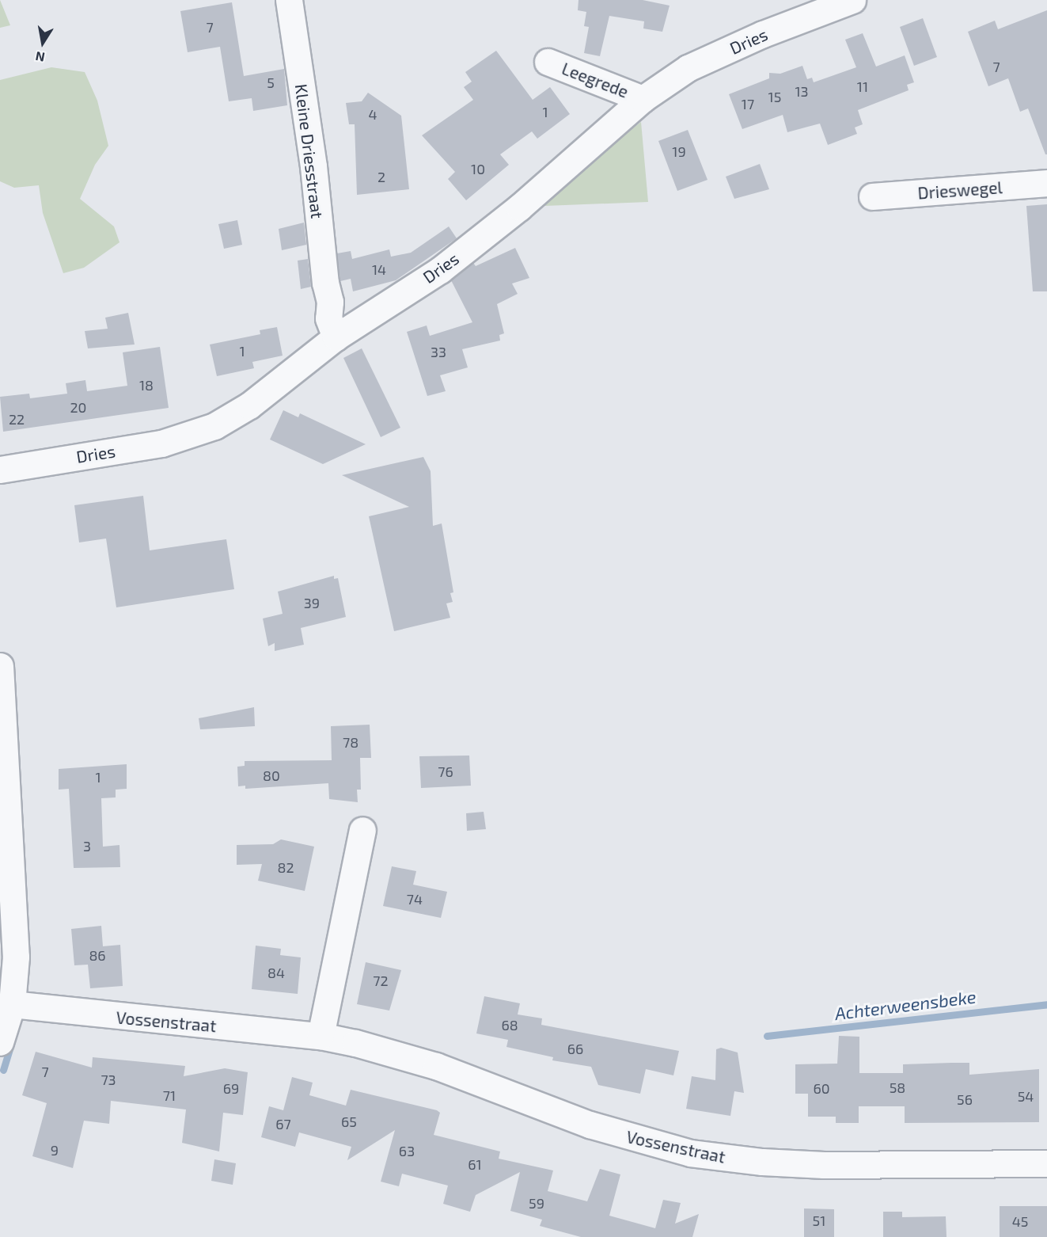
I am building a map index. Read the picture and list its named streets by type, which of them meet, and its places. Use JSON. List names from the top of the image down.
{
  "streets": {
    "street": [
      "Dries",
      "Leegrede",
      "Kleine Driesstraat",
      "Drieswegel",
      "Vossenstraat"
    ]
  },
  "crossings": [
    ["Dries", "Leegrede"],
    ["Dries", "Kleine Driesstraat"]
  ],
  "water": ["Achterweensbeke"],
  "house_numbers": [
    "7",
    "7",
    "5",
    "11",
    "13",
    "15",
    "17",
    "1",
    "4",
    "19",
    "10",
    "2",
    "14",
    "1",
    "33",
    "18",
    "20",
    "22",
    "39",
    "78",
    "76",
    "80",
    "1",
    "3",
    "82",
    "74",
    "86",
    "84",
    "72",
    "68",
    "66",
    "7",
    "73",
    "58",
    "69",
    "60",
    "71",
    "54",
    "56",
    "65",
    "67",
    "9",
    "63",
    "61",
    "59",
    "51",
    "45"
  ],
  "north": "bottom"
}
